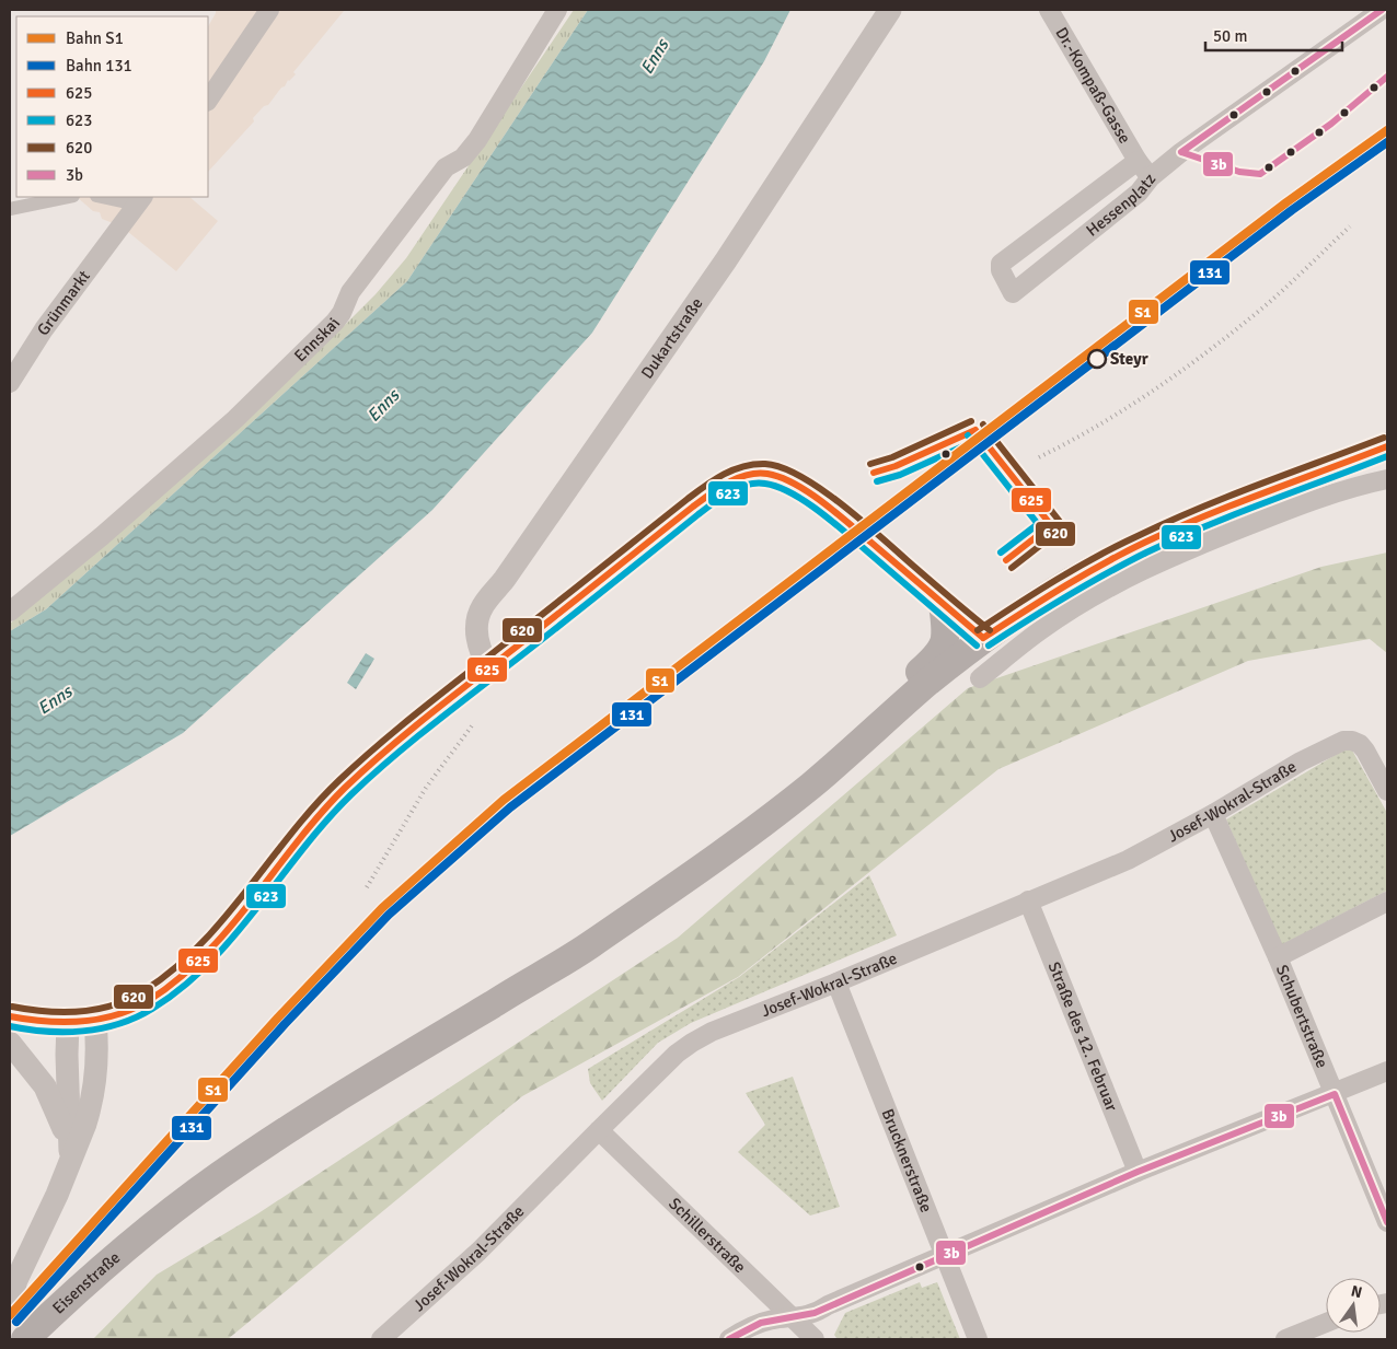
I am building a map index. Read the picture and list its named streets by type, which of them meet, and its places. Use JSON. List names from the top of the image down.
{
  "streets": {
    "main road": ["Eisenstraße"],
    "street": [
      "Dr.-Kompaß-Gasse",
      "Hessenplatz",
      "Grünmarkt",
      "Dukartstraße",
      "Ennskai",
      "Josef-Wokral-Straße",
      "Schubertstraße",
      "Straße des 12. Februar",
      "Brucknerstraße",
      "Schillerstraße"
    ]
  },
  "crossings": [
    ["Dr.-Kompaß-Gasse", "Hessenplatz"],
    ["Josef-Wokral-Straße", "Schubertstraße"],
    ["Josef-Wokral-Straße", "Straße des 12. Februar"],
    ["Josef-Wokral-Straße", "Brucknerstraße"],
    ["Josef-Wokral-Straße", "Schillerstraße"]
  ],
  "water": ["Enns"],
  "places": ["Steyr"],
  "lines": [
    "transit line 3b",
    "rail line S1",
    "rail line 131",
    "transit line 620",
    "transit line 625",
    "transit line 623"
  ],
  "legend": [
    "Bahn S1",
    "Bahn 131",
    "625",
    "623",
    "620",
    "3b"
  ],
  "scale_bar": "50 m",
  "north": "top"
}
